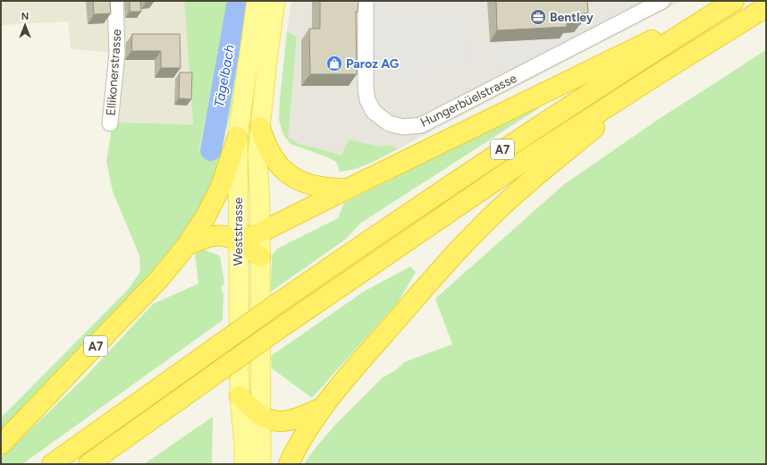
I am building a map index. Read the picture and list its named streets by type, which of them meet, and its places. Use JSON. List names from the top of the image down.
{
  "streets": {
    "highway": ["A7"],
    "main road": ["Weststrasse"],
    "street": ["Ellikonerstrasse", "Hungerbüelstrasse"]
  },
  "crossings": [
    ["A7", "Weststrasse"]
  ],
  "water": ["Tägelbach"],
  "places": {
    "office": ["Bentley"],
    "shop": ["Paroz AG"]
  },
  "north": "top"
}
